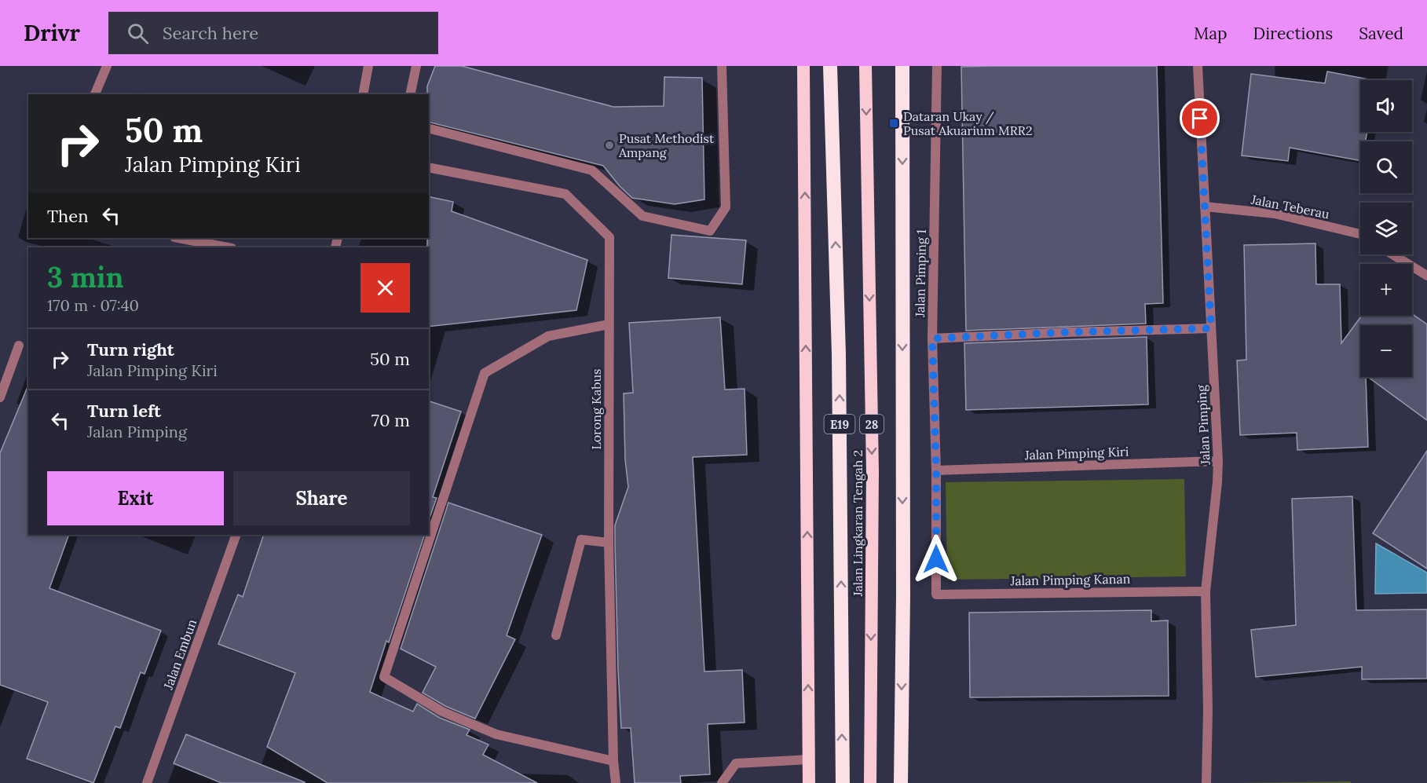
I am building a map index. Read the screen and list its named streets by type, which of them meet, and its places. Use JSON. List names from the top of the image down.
{
  "streets": {
    "highway": ["E19", "28", "Jalan Lingkaran Tengah 2"],
    "street": [
      "Jalan Teberau",
      "Jalan Pimping 1",
      "Lorong Kabus",
      "Jalan Pimping",
      "Jalan Pimping Kiri",
      "Jalan Pimping Kanan",
      "Jalan Embun"
    ]
  },
  "crossings": [
    ["Jalan Teberau", "Jalan Pimping"],
    ["Jalan Pimping 1", "Jalan Pimping Kiri"],
    ["Jalan Pimping 1", "Jalan Pimping Kanan"],
    ["Jalan Pimping", "Jalan Pimping Kiri"],
    ["Jalan Pimping", "Jalan Pimping Kanan"]
  ],
  "places": {
    "transit": ["Dataran Ukay / Pusat Akuarium MRR2"],
    "other": ["Pusat Methodist Ampang"]
  },
  "page": {
    "header": "Drivr",
    "search": "Search here",
    "nav": ["Map", "Directions", "Saved"],
    "map_buttons": ["+", "−"],
    "turn": ["50 m", "Jalan Pimping Kiri"],
    "then": "Then",
    "heading": ["3 min", "170 m · 07:40"],
    "list": [
      {
        "name": "Turn right",
        "note": "Jalan Pimping Kiri",
        "value": "50 m"
      },
      {
        "name": "Turn left",
        "note": "Jalan Pimping",
        "value": "70 m"
      }
    ],
    "buttons": ["Exit", "Share"]
  }
}
